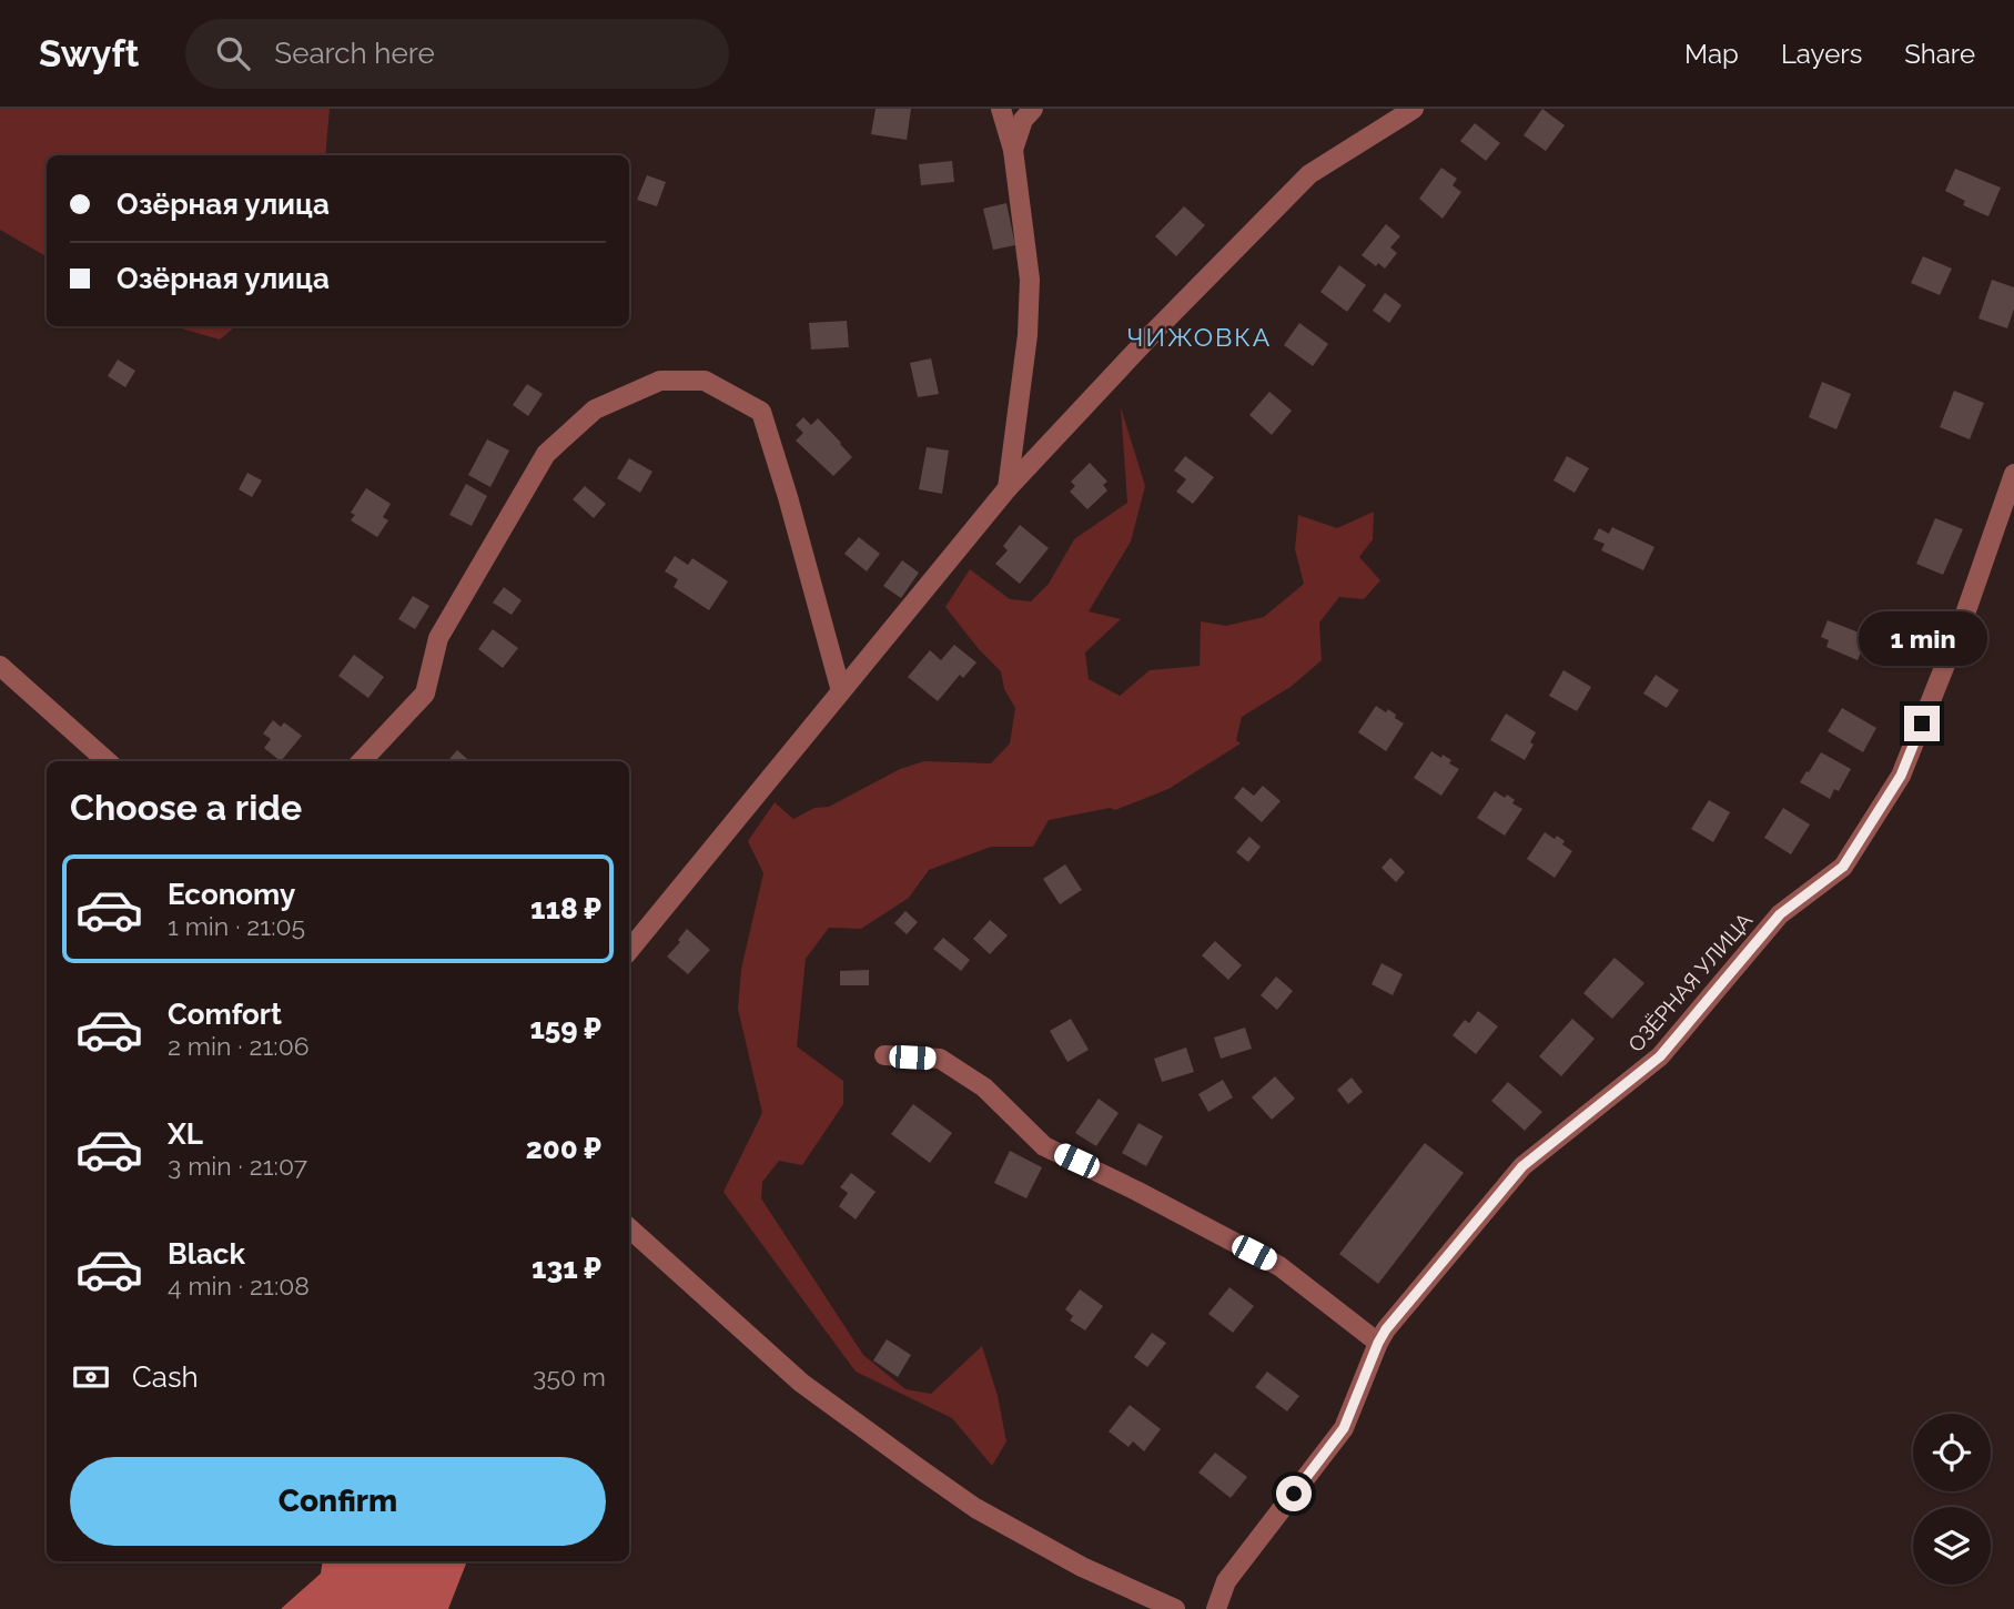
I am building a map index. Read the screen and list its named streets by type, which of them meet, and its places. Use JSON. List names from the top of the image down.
{
  "streets": {
    "street": ["ОЗЁРНАЯ УЛИЦА"]
  },
  "districts": ["ЧИЖОВКА"],
  "page": {
    "header": "Swyft",
    "search": "Search here",
    "nav": ["Map", "Layers", "Share"],
    "banner": ["Озёрная улица", "Озёрная улица"],
    "bubble": "1 min",
    "heading": "Choose a ride",
    "list": [
      {
        "name": "Economy",
        "note": "1 min · 21:05",
        "value": "118 ₽"
      },
      {
        "name": "Comfort",
        "note": "2 min · 21:06",
        "value": "159 ₽"
      },
      {
        "name": "XL",
        "note": "3 min · 21:07",
        "value": "200 ₽"
      },
      {
        "name": "Black",
        "note": "4 min · 21:08",
        "value": "131 ₽"
      }
    ],
    "pay": ["Cash", "350 m"],
    "buttons": "Confirm"
  }
}
